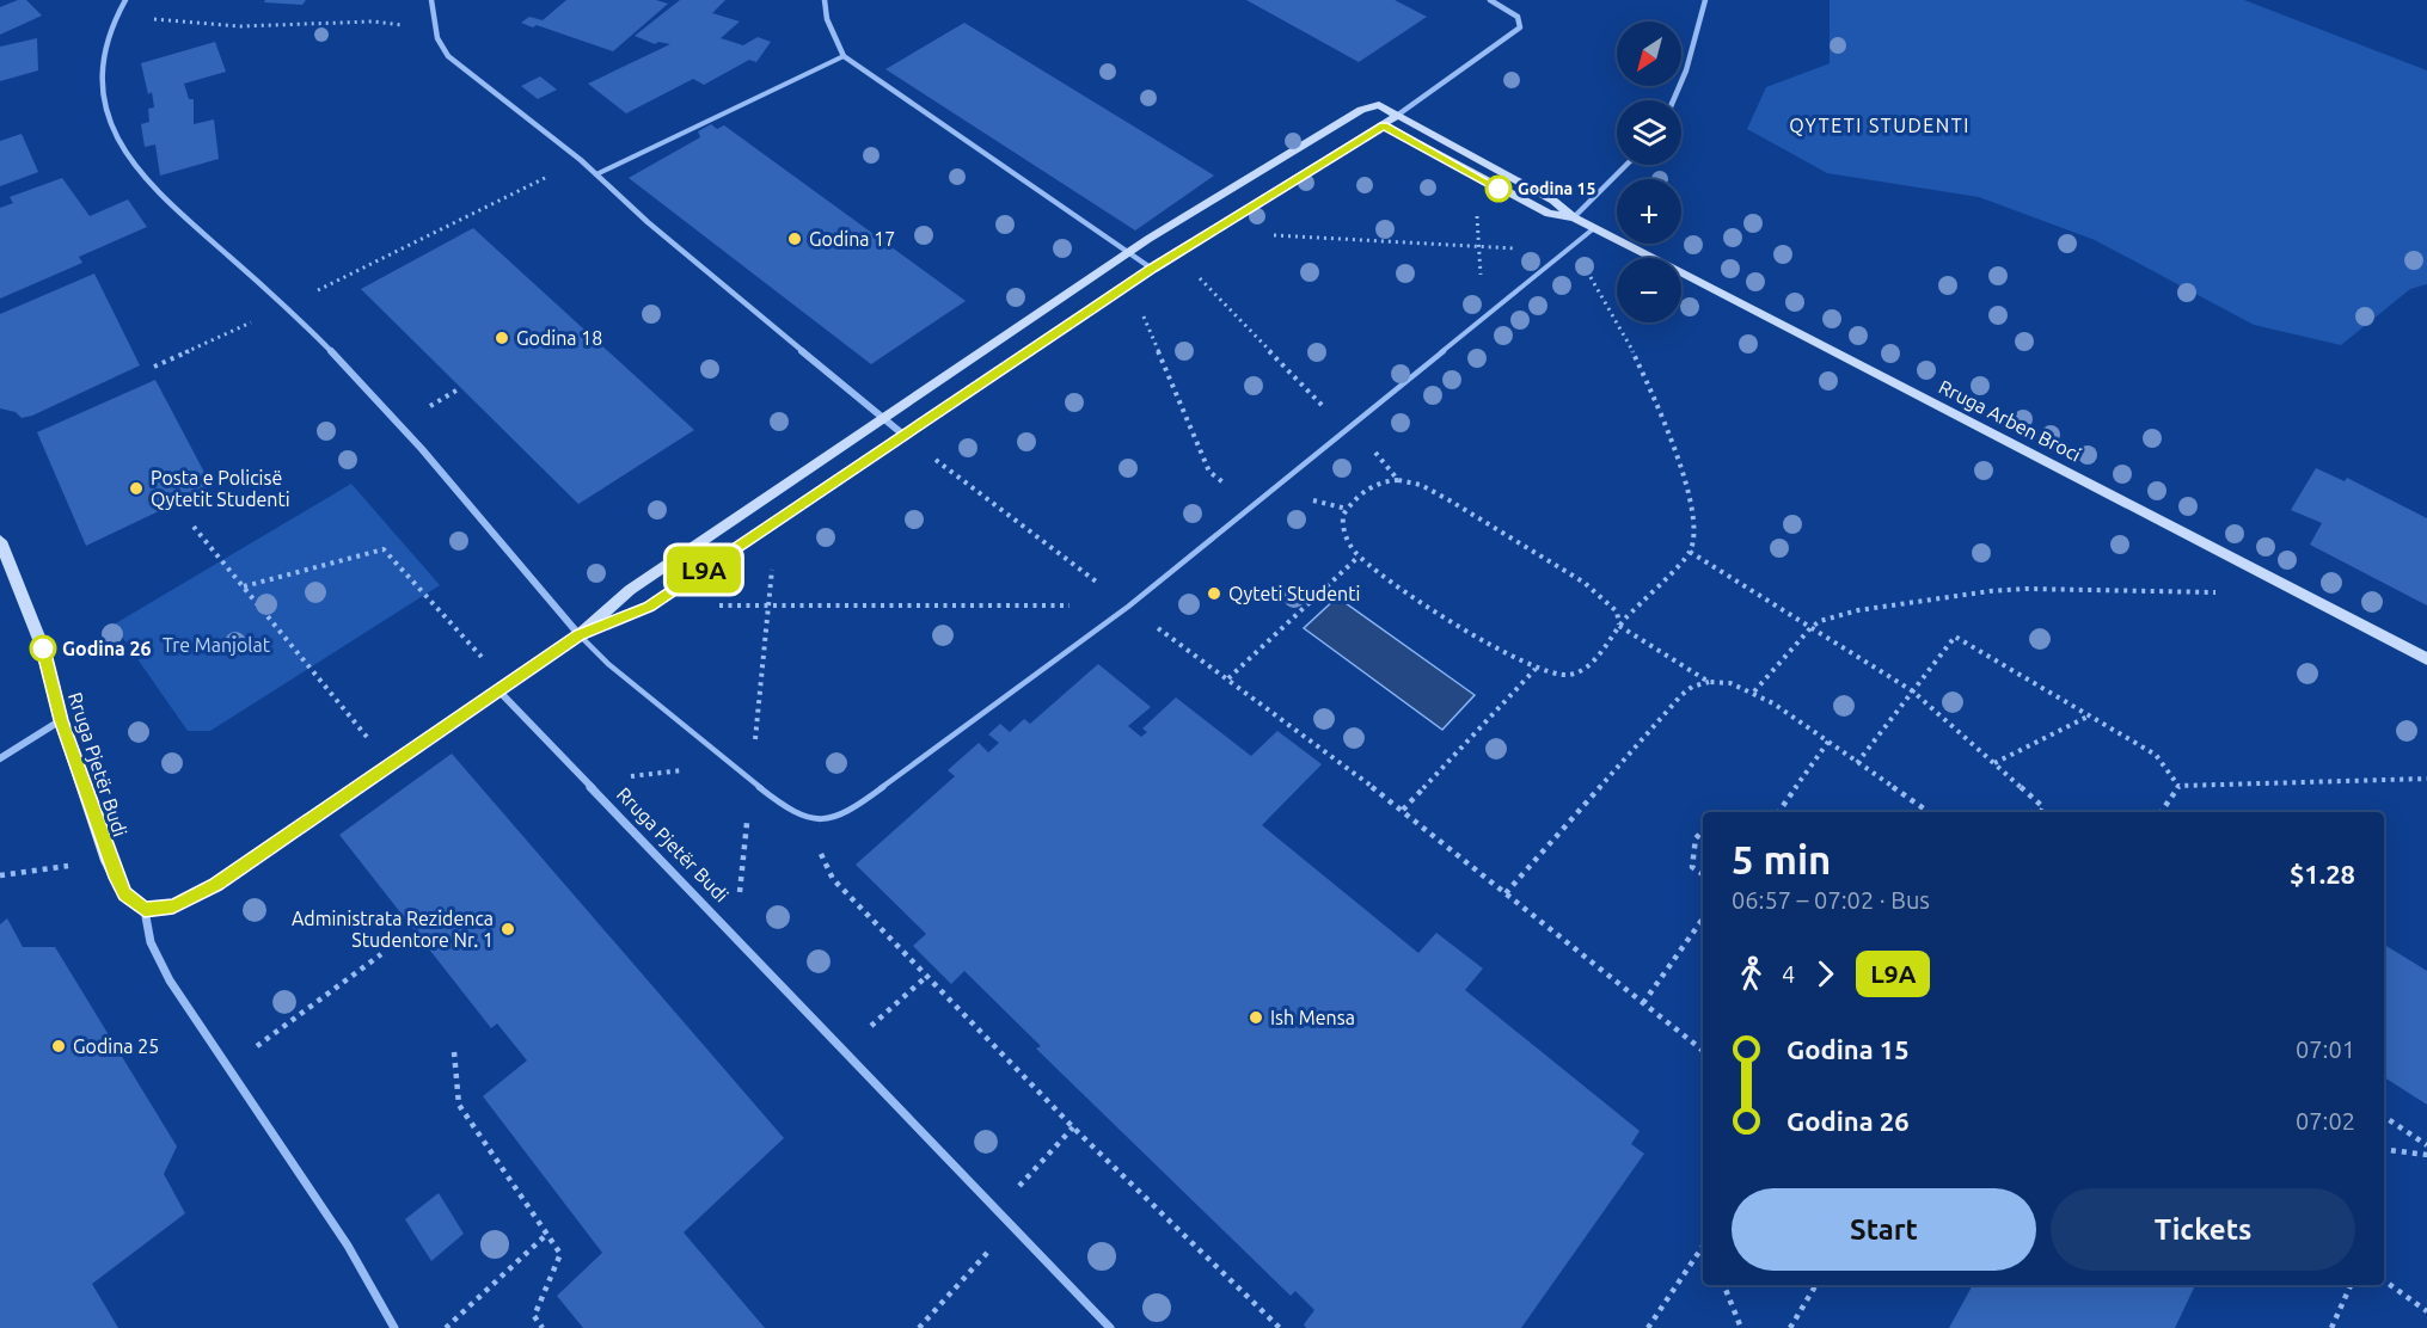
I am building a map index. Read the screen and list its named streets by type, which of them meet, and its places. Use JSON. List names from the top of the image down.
{
  "streets": {
    "street": ["Rruga Arben Broci", "Rruga Pjetër Budi"]
  },
  "districts": ["QYTETI STUDENTI"],
  "parks": ["Tre Manjolat"],
  "places": [
    "Godina 15",
    "Godina 17",
    "Godina 18",
    "Posta e Policisë Qytetit Studenti",
    "Qyteti Studenti",
    "Godina 26",
    "Administrata Rezidenca Studentore Nr. 1",
    "Ish Mensa",
    "Godina 25"
  ],
  "lines": ["bus line L9A"],
  "north": "bottom left",
  "page": {
    "on_map": "L9A",
    "map_buttons": ["+", "−"],
    "heading": ["5 min", "06:57 – 07:02 · Bus", "$1.28"],
    "legs": ["4", "L9A"],
    "list": [
      {
        "name": "Godina 15",
        "value": "07:01"
      },
      {
        "name": "Godina 26",
        "value": "07:02"
      }
    ],
    "buttons": ["Start", "Tickets"]
  }
}
